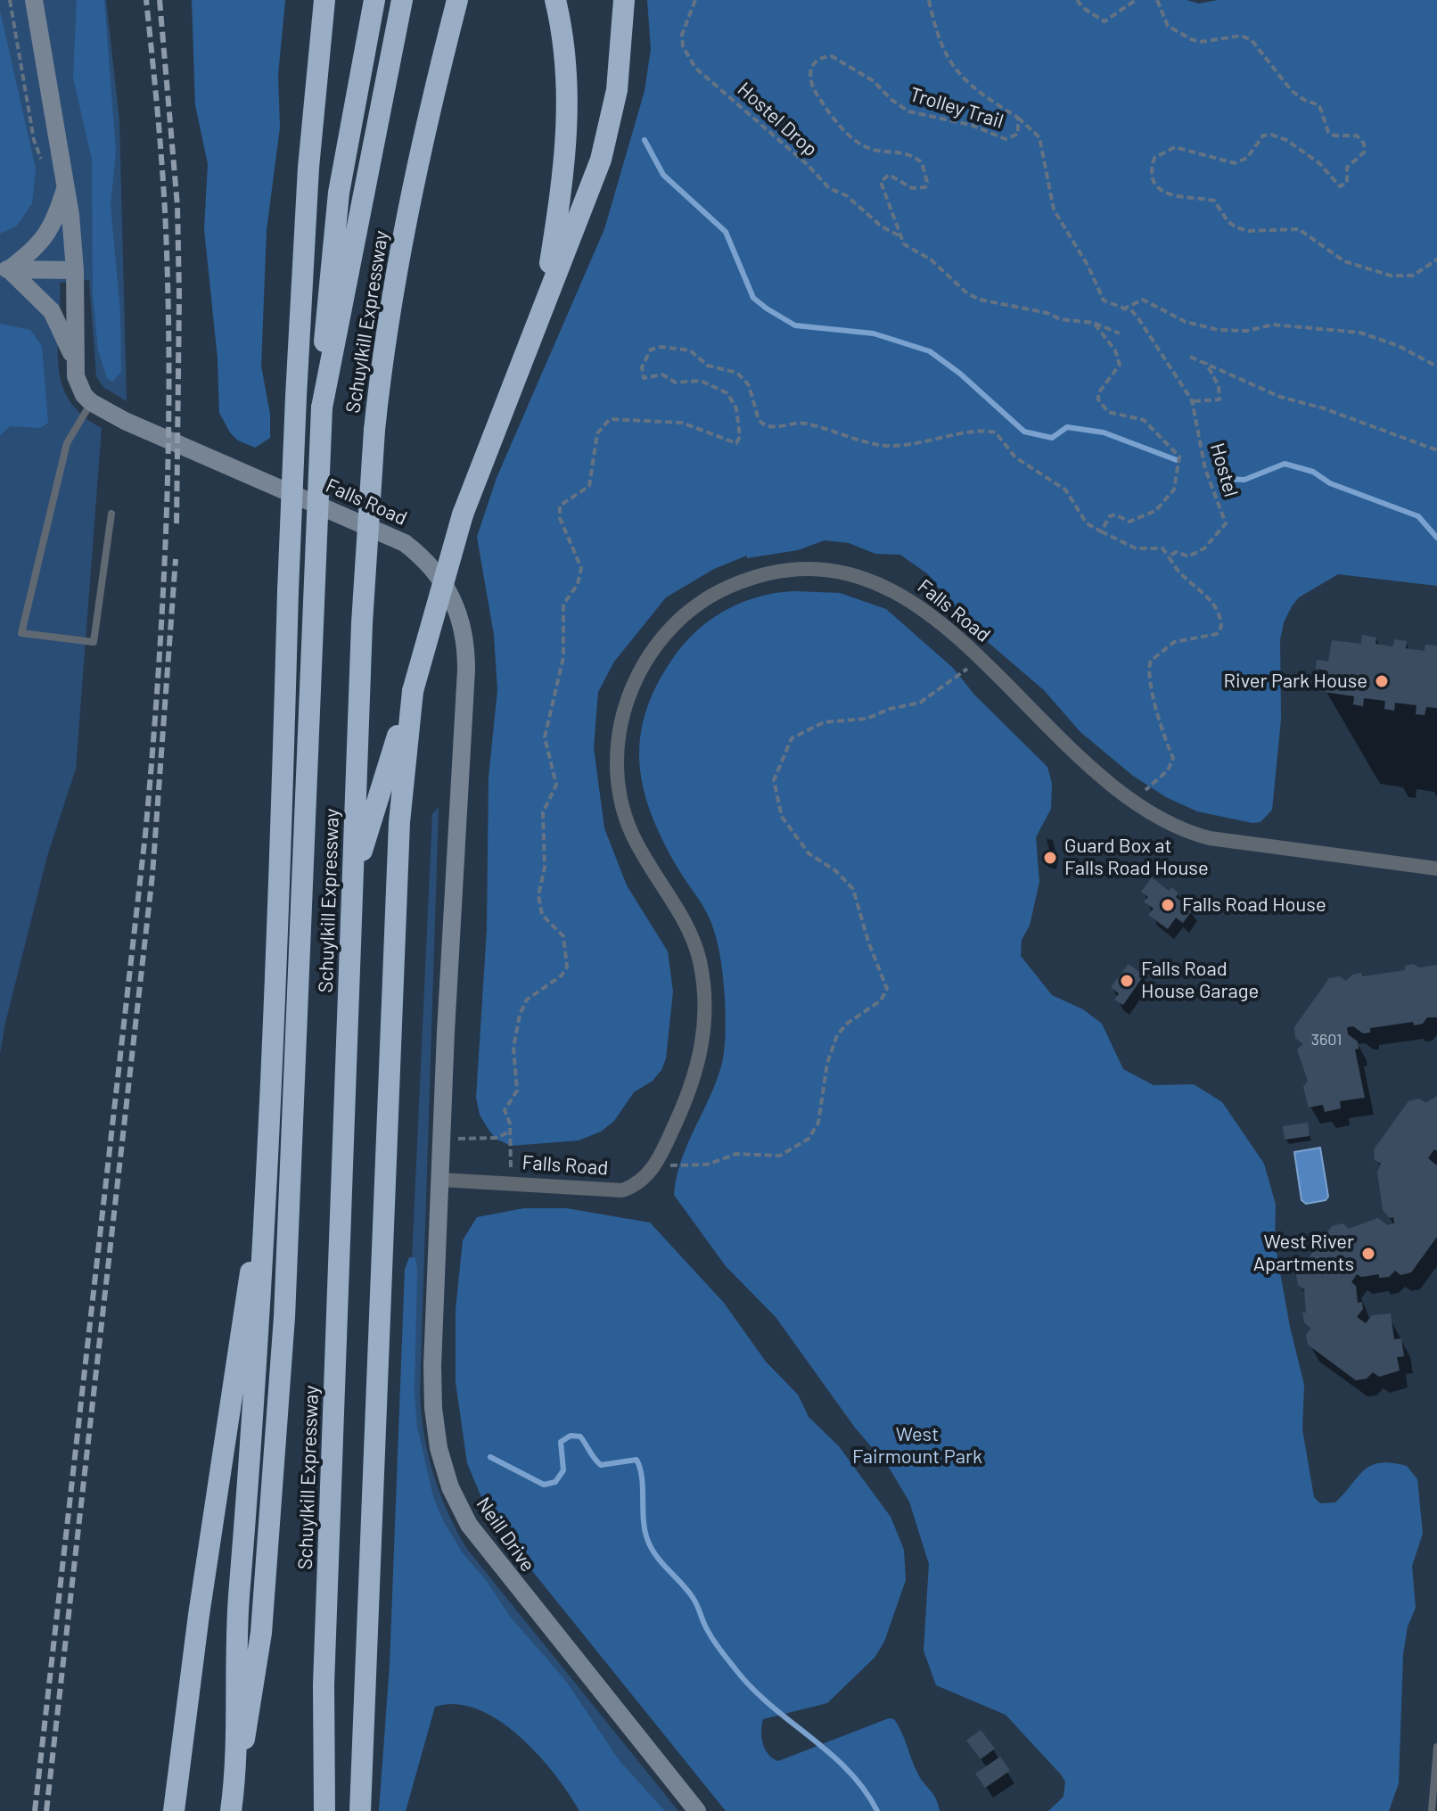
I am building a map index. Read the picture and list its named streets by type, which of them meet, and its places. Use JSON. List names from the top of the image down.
{
  "streets": {
    "highway": ["Schuylkill Expressway"],
    "main road": ["Falls Road", "Neill Drive"],
    "path": ["Trolley Trail", "Hostel Drop", "Hostel"]
  },
  "crossings": [
    ["Trolley Trail", "Hostel Drop"],
    ["Trolley Trail", "Hostel"],
    ["Falls Road", "Neill Drive"]
  ],
  "parks": ["West Fairmount Park"],
  "places": [
    "River Park House",
    "Guard Box at Falls Road House",
    "Falls Road House",
    "Falls Road House Garage",
    "West River Apartments"
  ],
  "house_numbers": ["3601"]
}
